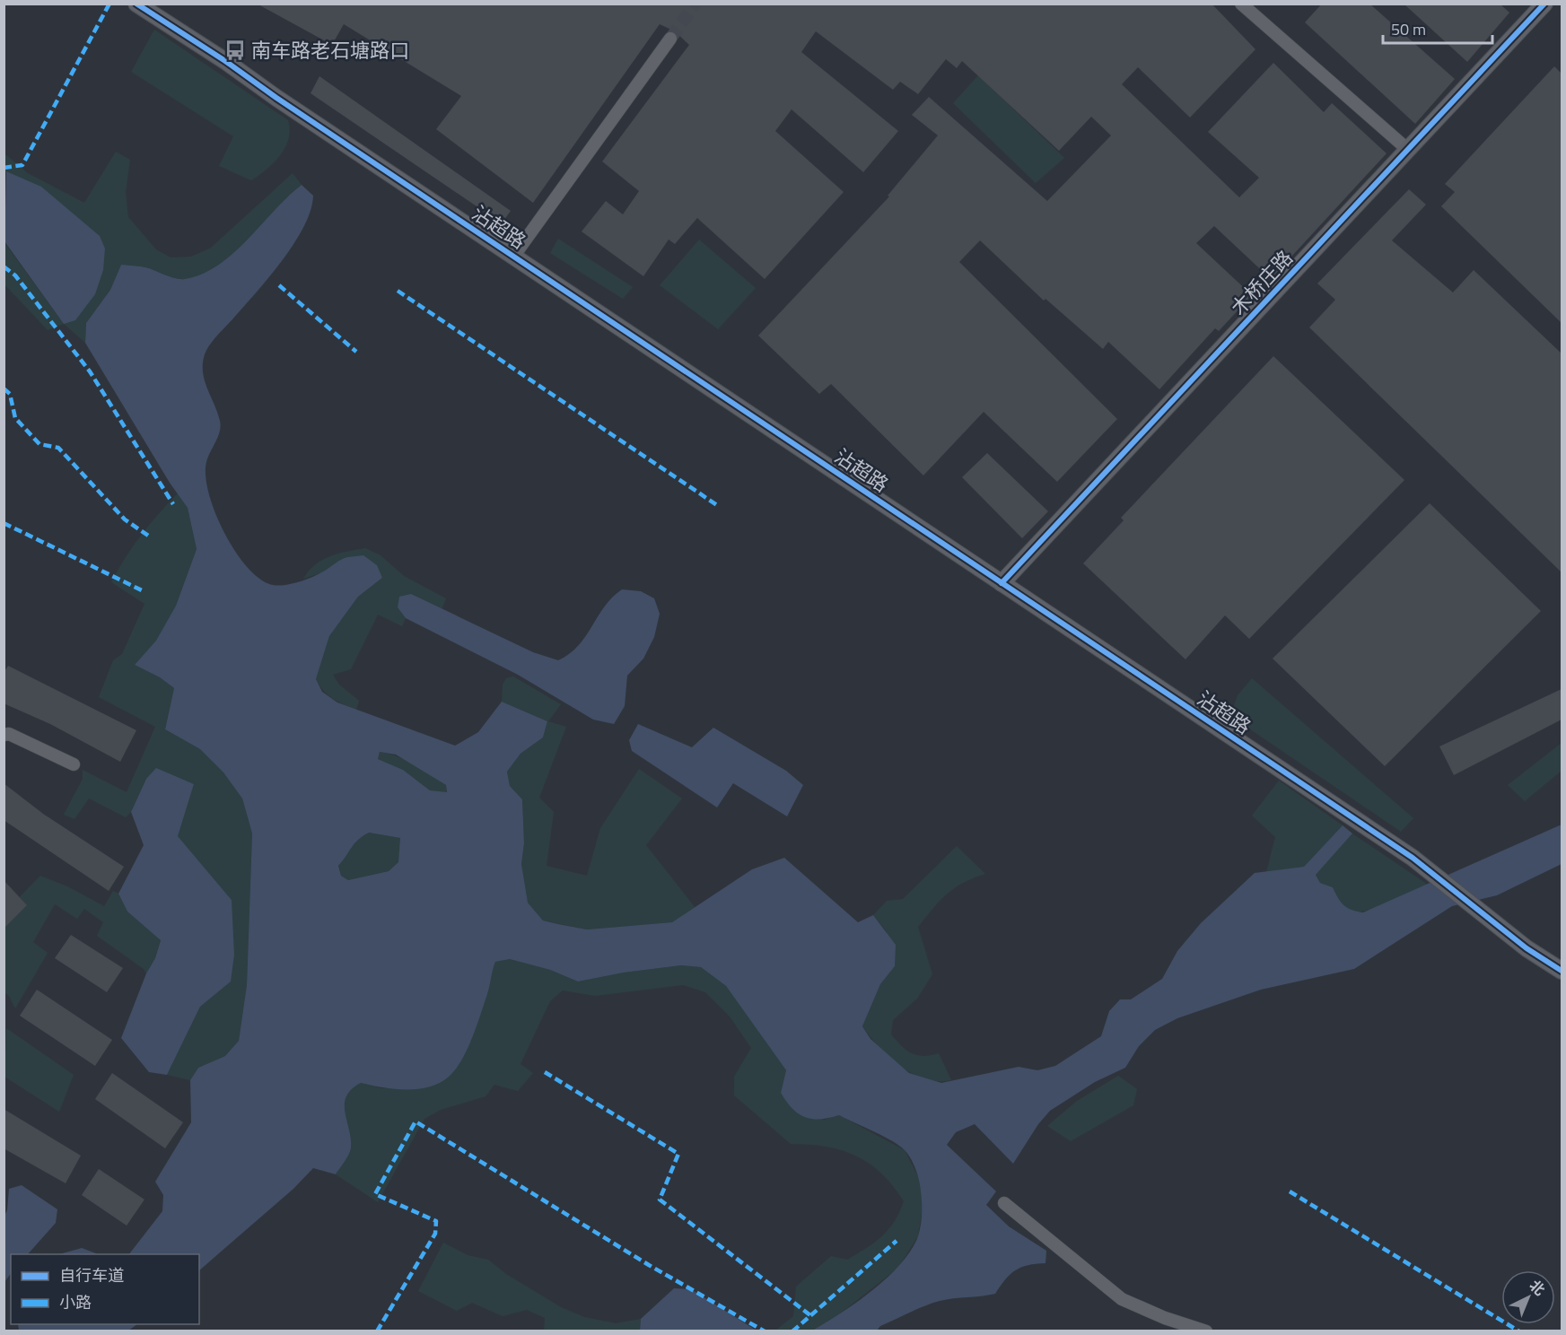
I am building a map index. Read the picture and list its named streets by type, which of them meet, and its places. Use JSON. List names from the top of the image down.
{
  "streets": {
    "street": ["沾超路", "木桥庄路"]
  },
  "crossings": [
    ["沾超路", "木桥庄路"]
  ],
  "places": {
    "bus stop": ["南车路老石塘路口"]
  },
  "legend": ["自行车道", "小路"],
  "scale_bar": "50 m",
  "north": "top right"
}
